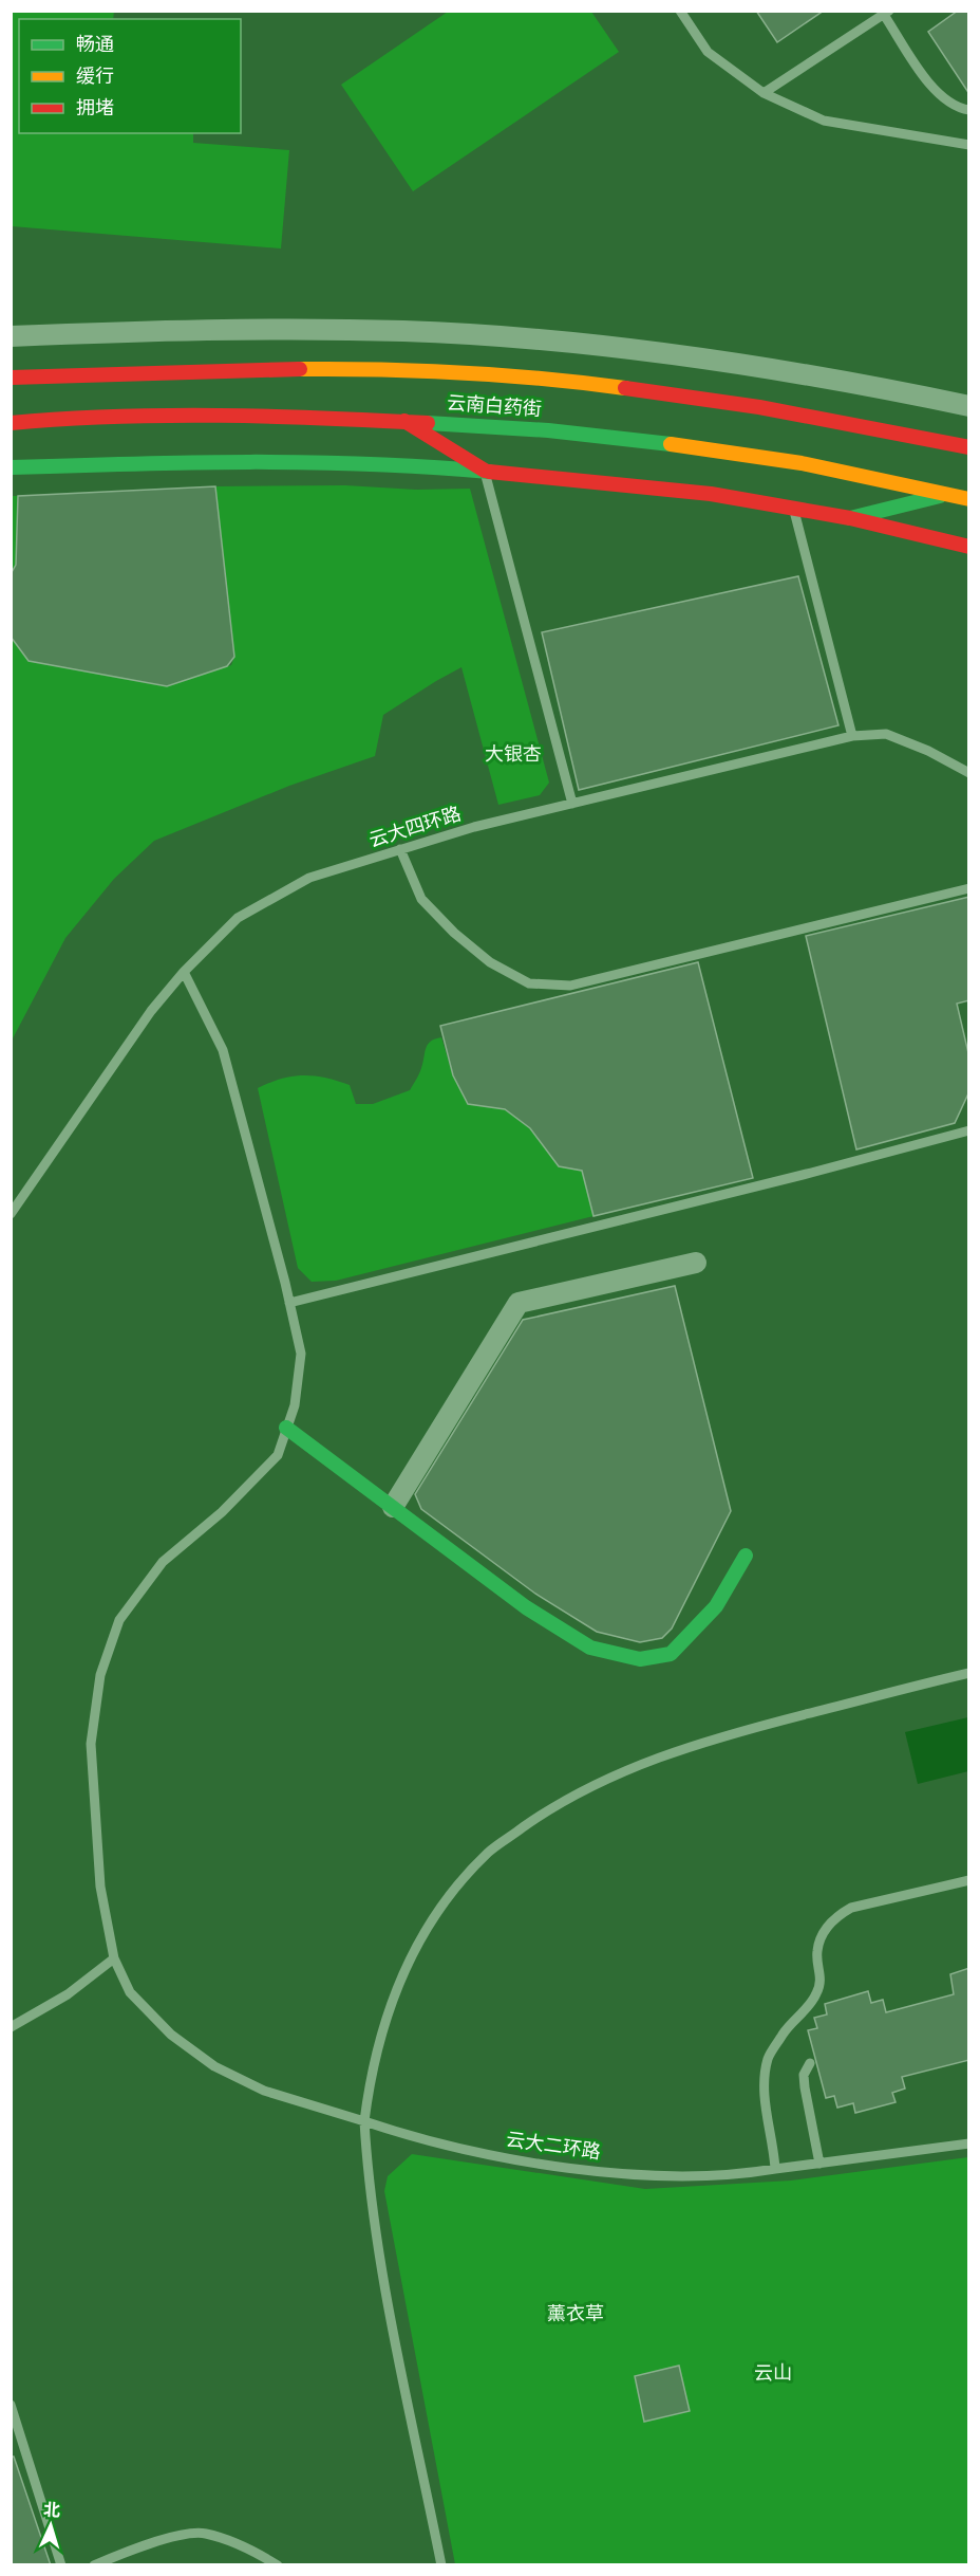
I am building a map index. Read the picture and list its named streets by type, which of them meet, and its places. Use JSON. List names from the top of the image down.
{
  "streets": {
    "main road": ["云南白药街"],
    "lane": ["云大四环路", "云大二环路"]
  },
  "crossings": [
    ["云大四环路", "云大二环路"]
  ],
  "parks": ["大银杏", "薰衣草", "云山"],
  "legend": ["畅通", "缓行", "拥堵"],
  "north": "top"
}
